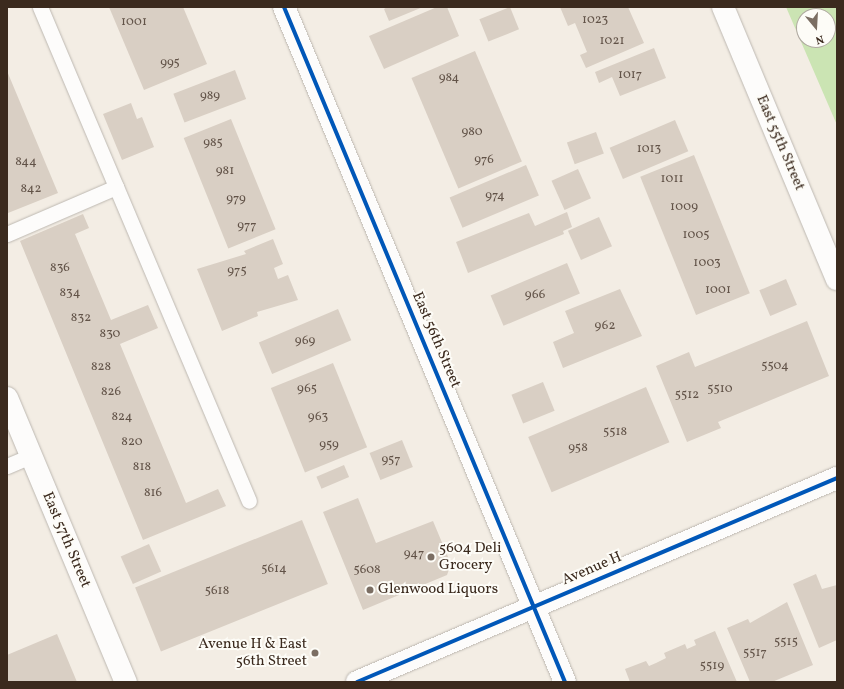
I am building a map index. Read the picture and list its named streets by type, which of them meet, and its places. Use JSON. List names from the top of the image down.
{
  "streets": {
    "street": [
      "East 55th Street",
      "East 56th Street",
      "East 57th Street",
      "Avenue H"
    ]
  },
  "crossings": [
    ["East 56th Street", "Avenue H"]
  ],
  "places": ["5604 Deli Grocery", "Glenwood Liquors", "Avenue H & East 56th Street"],
  "house_numbers": [
    "1023",
    "1001",
    "1021",
    "995",
    "1017",
    "984",
    "989",
    "980",
    "985",
    "1013",
    "976",
    "844",
    "981",
    "1011",
    "842",
    "974",
    "979",
    "1009",
    "977",
    "1005",
    "1003",
    "836",
    "975",
    "1001",
    "834",
    "966",
    "832",
    "962",
    "830",
    "969",
    "5504",
    "828",
    "965",
    "5510",
    "826",
    "5512",
    "824",
    "963",
    "5518",
    "820",
    "959",
    "958",
    "957",
    "818",
    "816",
    "947",
    "5614",
    "5608",
    "5618",
    "5515",
    "5517",
    "5519"
  ],
  "north": "bottom"
}
